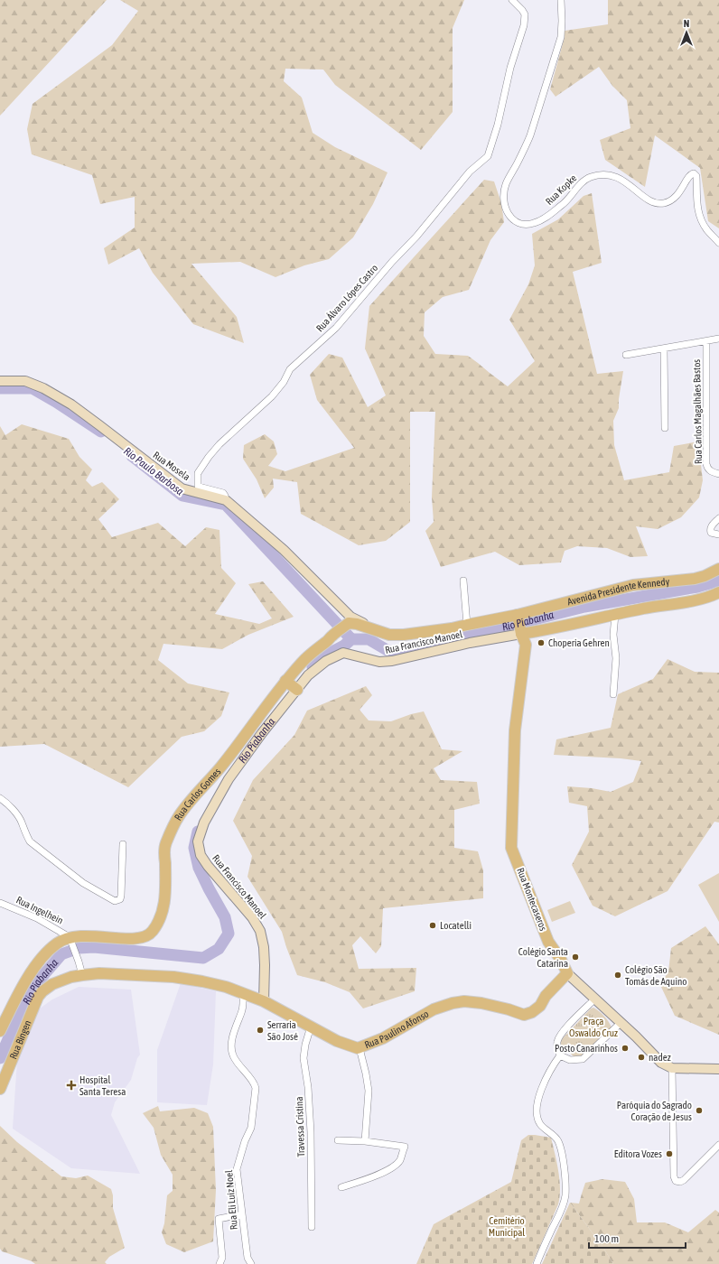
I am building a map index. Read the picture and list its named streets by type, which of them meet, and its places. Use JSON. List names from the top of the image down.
{
  "streets": {
    "main road": [
      "Rua Mosela",
      "Avenida Presidente Kennedy",
      "Rua Francisco Manoel",
      "Rua Carlos Gomes",
      "Rua Montecaseros",
      "Rua Paulino Afonso",
      "Rua Bingen"
    ],
    "street": [
      "Rua Kopke",
      "Rua Álvaro Lópes Castro",
      "Rua Carlos Magalhães Bastos",
      "Rua Ingelhein",
      "Travessa Cristina",
      "Rua Eli Luiz Noel"
    ]
  },
  "crossings": [
    ["Rua Álvaro Lópes Castro", "Rua Mosela"],
    ["Rua Mosela", "Avenida Presidente Kennedy"],
    ["Rua Mosela", "Rua Carlos Gomes"],
    ["Avenida Presidente Kennedy", "Rua Carlos Gomes"],
    ["Avenida Presidente Kennedy", "Rua Montecaseros"],
    ["Rua Francisco Manoel", "Rua Montecaseros"],
    ["Rua Francisco Manoel", "Rua Paulino Afonso"],
    ["Rua Carlos Gomes", "Rua Ingelhein"],
    ["Rua Montecaseros", "Rua Paulino Afonso"],
    ["Rua Paulino Afonso", "Rua Bingen"],
    ["Rua Paulino Afonso", "Travessa Cristina"],
    ["Rua Paulino Afonso", "Rua Eli Luiz Noel"]
  ],
  "water": ["Rio Paulo Barbosa", "Rio Piabanha"],
  "parks": ["Praça Oswaldo Cruz", "Cemitério Municipal"],
  "places": {
    "other": [
      "Choperia Gehren",
      "Locatelli",
      "Colégio Santa Catarina",
      "Colégio São Tomás de Aquino",
      "Serraria São José",
      "Posto Canarinhos",
      "nadez",
      "Paróquia do Sagrado Coração de Jesus",
      "Editora Vozes"
    ],
    "health": ["Hospital Santa Teresa"]
  },
  "scale_bar": "100 m",
  "north": "top"
}
